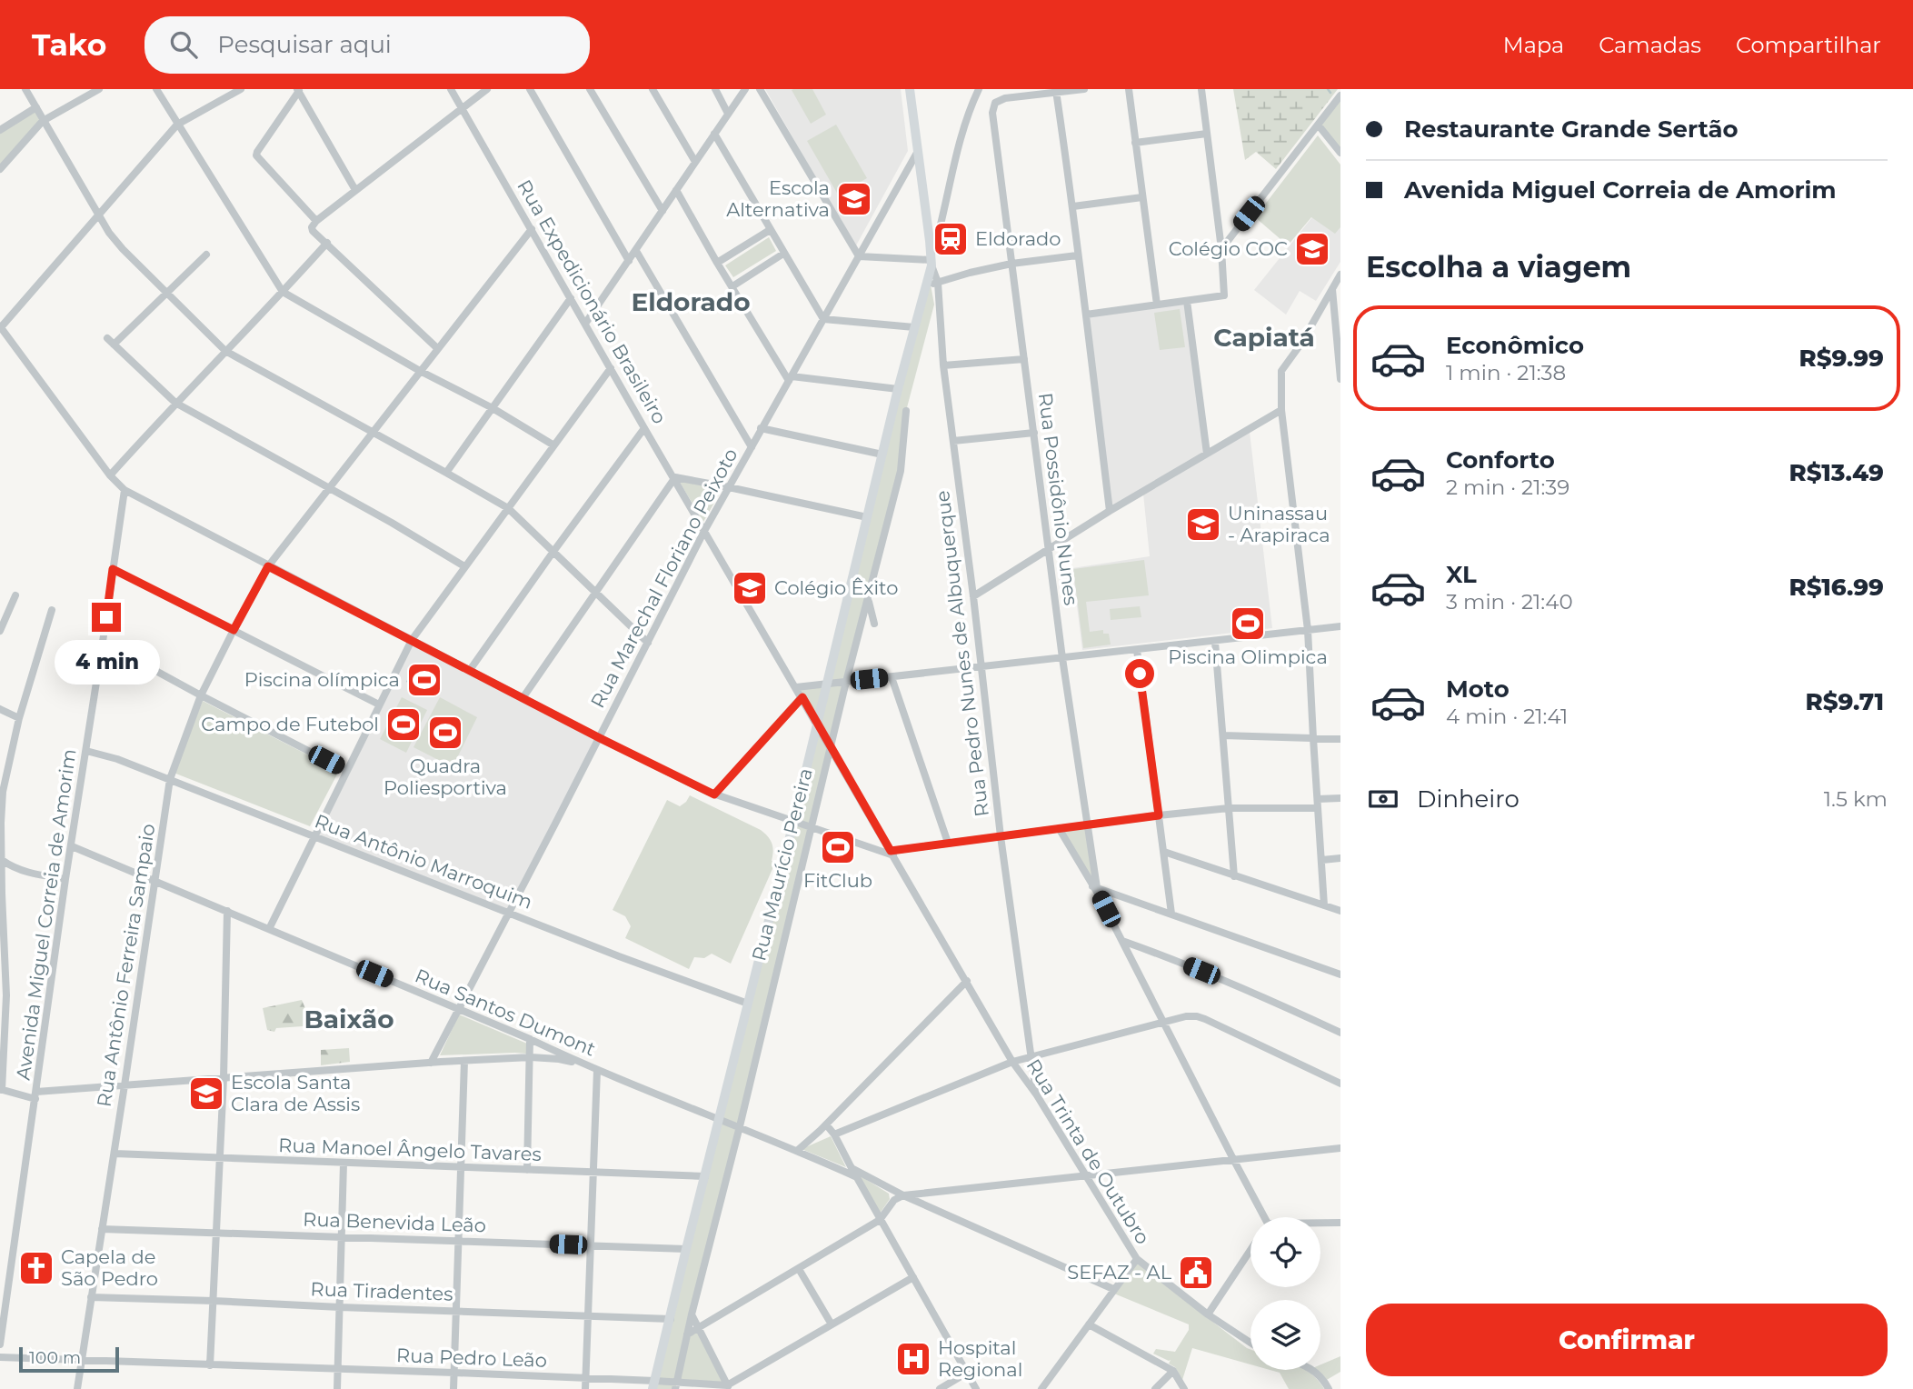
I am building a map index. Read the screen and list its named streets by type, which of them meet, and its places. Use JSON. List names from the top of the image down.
{
  "streets": {
    "main road": ["Rua Maurício Pereira"],
    "street": [
      "Rua Expedicionário Brasileiro",
      "Rua Possidônio Nunes",
      "Rua Marechal Floriano Peixoto",
      "Rua Pedro Nunes de Albuquerque",
      "Rua Antônio Marroquim",
      "Avenida Miguel Correia de Amorim",
      "Rua Antônio Ferreira Sampaio",
      "Rua Santos Dumont",
      "Rua Manoel Ângelo Tavares",
      "Rua Trinta de Outubro",
      "Rua Benevida Leão",
      "Rua Tiradentes",
      "Rua Pedro Leão"
    ]
  },
  "crossings": [
    ["Rua Expedicionário Brasileiro", "Rua Marechal Floriano Peixoto"],
    ["Rua Expedicionário Brasileiro", "Rua Maurício Pereira"],
    ["Rua Expedicionário Brasileiro", "Rua Antônio Ferreira Sampaio"],
    ["Rua Expedicionário Brasileiro", "Rua Trinta de Outubro"],
    ["Rua Marechal Floriano Peixoto", "Rua Antônio Marroquim"],
    ["Rua Marechal Floriano Peixoto", "Rua Maurício Pereira"],
    ["Rua Marechal Floriano Peixoto", "Rua Santos Dumont"],
    ["Rua Pedro Nunes de Albuquerque", "Rua Maurício Pereira"],
    ["Rua Pedro Nunes de Albuquerque", "Rua Trinta de Outubro"],
    ["Rua Antônio Marroquim", "Rua Maurício Pereira"],
    ["Rua Antônio Marroquim", "Avenida Miguel Correia de Amorim"],
    ["Rua Antônio Marroquim", "Rua Antônio Ferreira Sampaio"],
    ["Rua Maurício Pereira", "Rua Santos Dumont"],
    ["Rua Maurício Pereira", "Rua Manoel Ângelo Tavares"],
    ["Rua Maurício Pereira", "Rua Benevida Leão"],
    ["Rua Maurício Pereira", "Rua Tiradentes"],
    ["Rua Maurício Pereira", "Rua Pedro Leão"],
    ["Avenida Miguel Correia de Amorim", "Rua Santos Dumont"],
    ["Rua Antônio Ferreira Sampaio", "Rua Santos Dumont"],
    ["Rua Antônio Ferreira Sampaio", "Rua Manoel Ângelo Tavares"],
    ["Rua Antônio Ferreira Sampaio", "Rua Benevida Leão"],
    ["Rua Antônio Ferreira Sampaio", "Rua Tiradentes"],
    ["Rua Antônio Ferreira Sampaio", "Rua Pedro Leão"]
  ],
  "districts": ["Eldorado", "Capiatá", "Baixão"],
  "places": {
    "school or university": [
      "Escola Alternativa",
      "Colégio COC",
      "Uninassau - Arapiraca",
      "Colégio Êxito",
      "Escola Santa Clara de Assis"
    ],
    "station": ["Eldorado"],
    "sports": [
      "Piscina Olimpica",
      "Piscina olímpica",
      "Campo de Futebol",
      "Quadra Poliesportiva",
      "FitClub"
    ],
    "church": ["Capela de São Pedro"],
    "public building": ["SEFAZ - AL"],
    "hospital": ["Hospital Regional"]
  },
  "scale_bar": "100 m",
  "page": {
    "header": "Tako",
    "search": "Pesquisar aqui",
    "nav": ["Mapa", "Camadas", "Compartilhar"],
    "banner": ["Restaurante Grande Sertão", "Avenida Miguel Correia de Amorim"],
    "heading": "Escolha a viagem",
    "list": [
      {
        "name": "Econômico",
        "note": "1 min · 21:38",
        "value": "R$9.99"
      },
      {
        "name": "Conforto",
        "note": "2 min · 21:39",
        "value": "R$13.49"
      },
      {
        "name": "XL",
        "note": "3 min · 21:40",
        "value": "R$16.99"
      },
      {
        "name": "Moto",
        "note": "4 min · 21:41",
        "value": "R$9.71"
      }
    ],
    "bubble": "4 min",
    "pay": ["Dinheiro", "1.5 km"],
    "buttons": "Confirmar",
    "scale": "100 m"
  }
}
